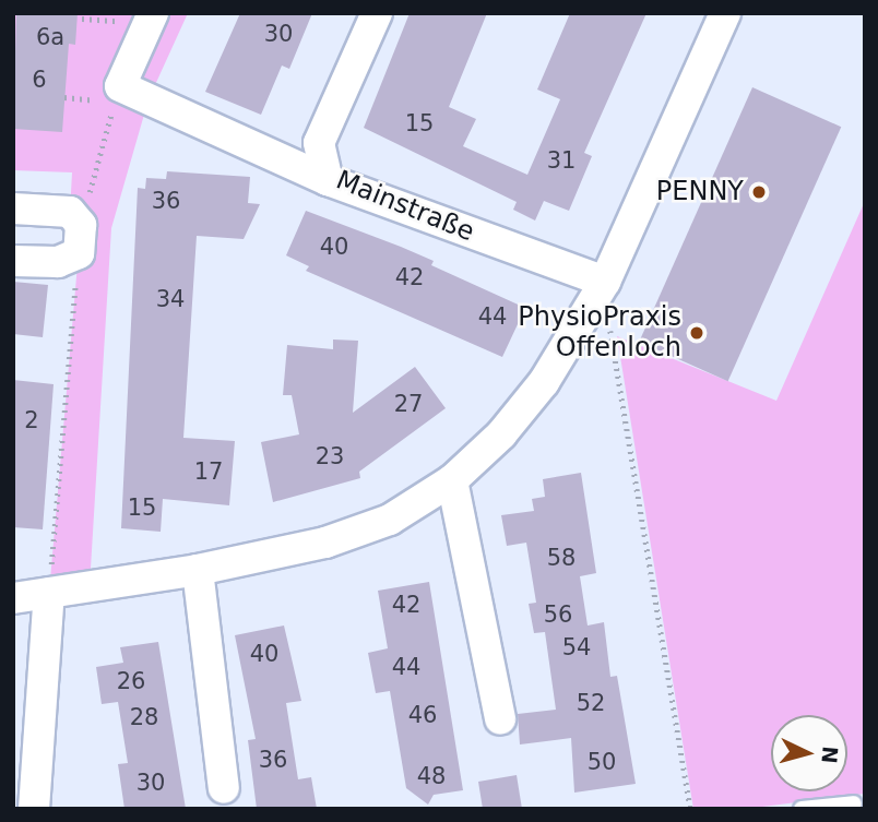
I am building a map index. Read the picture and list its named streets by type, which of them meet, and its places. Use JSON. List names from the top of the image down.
{
  "streets": {
    "street": ["Mainstraße"]
  },
  "places": ["PENNY", "PhysioPraxis Offenloch"],
  "house_numbers": [
    "30",
    "6a",
    "6",
    "15",
    "31",
    "36",
    "40",
    "42",
    "34",
    "44",
    "27",
    "2",
    "23",
    "17",
    "15",
    "58",
    "42",
    "56",
    "54",
    "40",
    "44",
    "26",
    "52",
    "46",
    "28",
    "36",
    "50",
    "48",
    "30"
  ],
  "north": "right"
}
